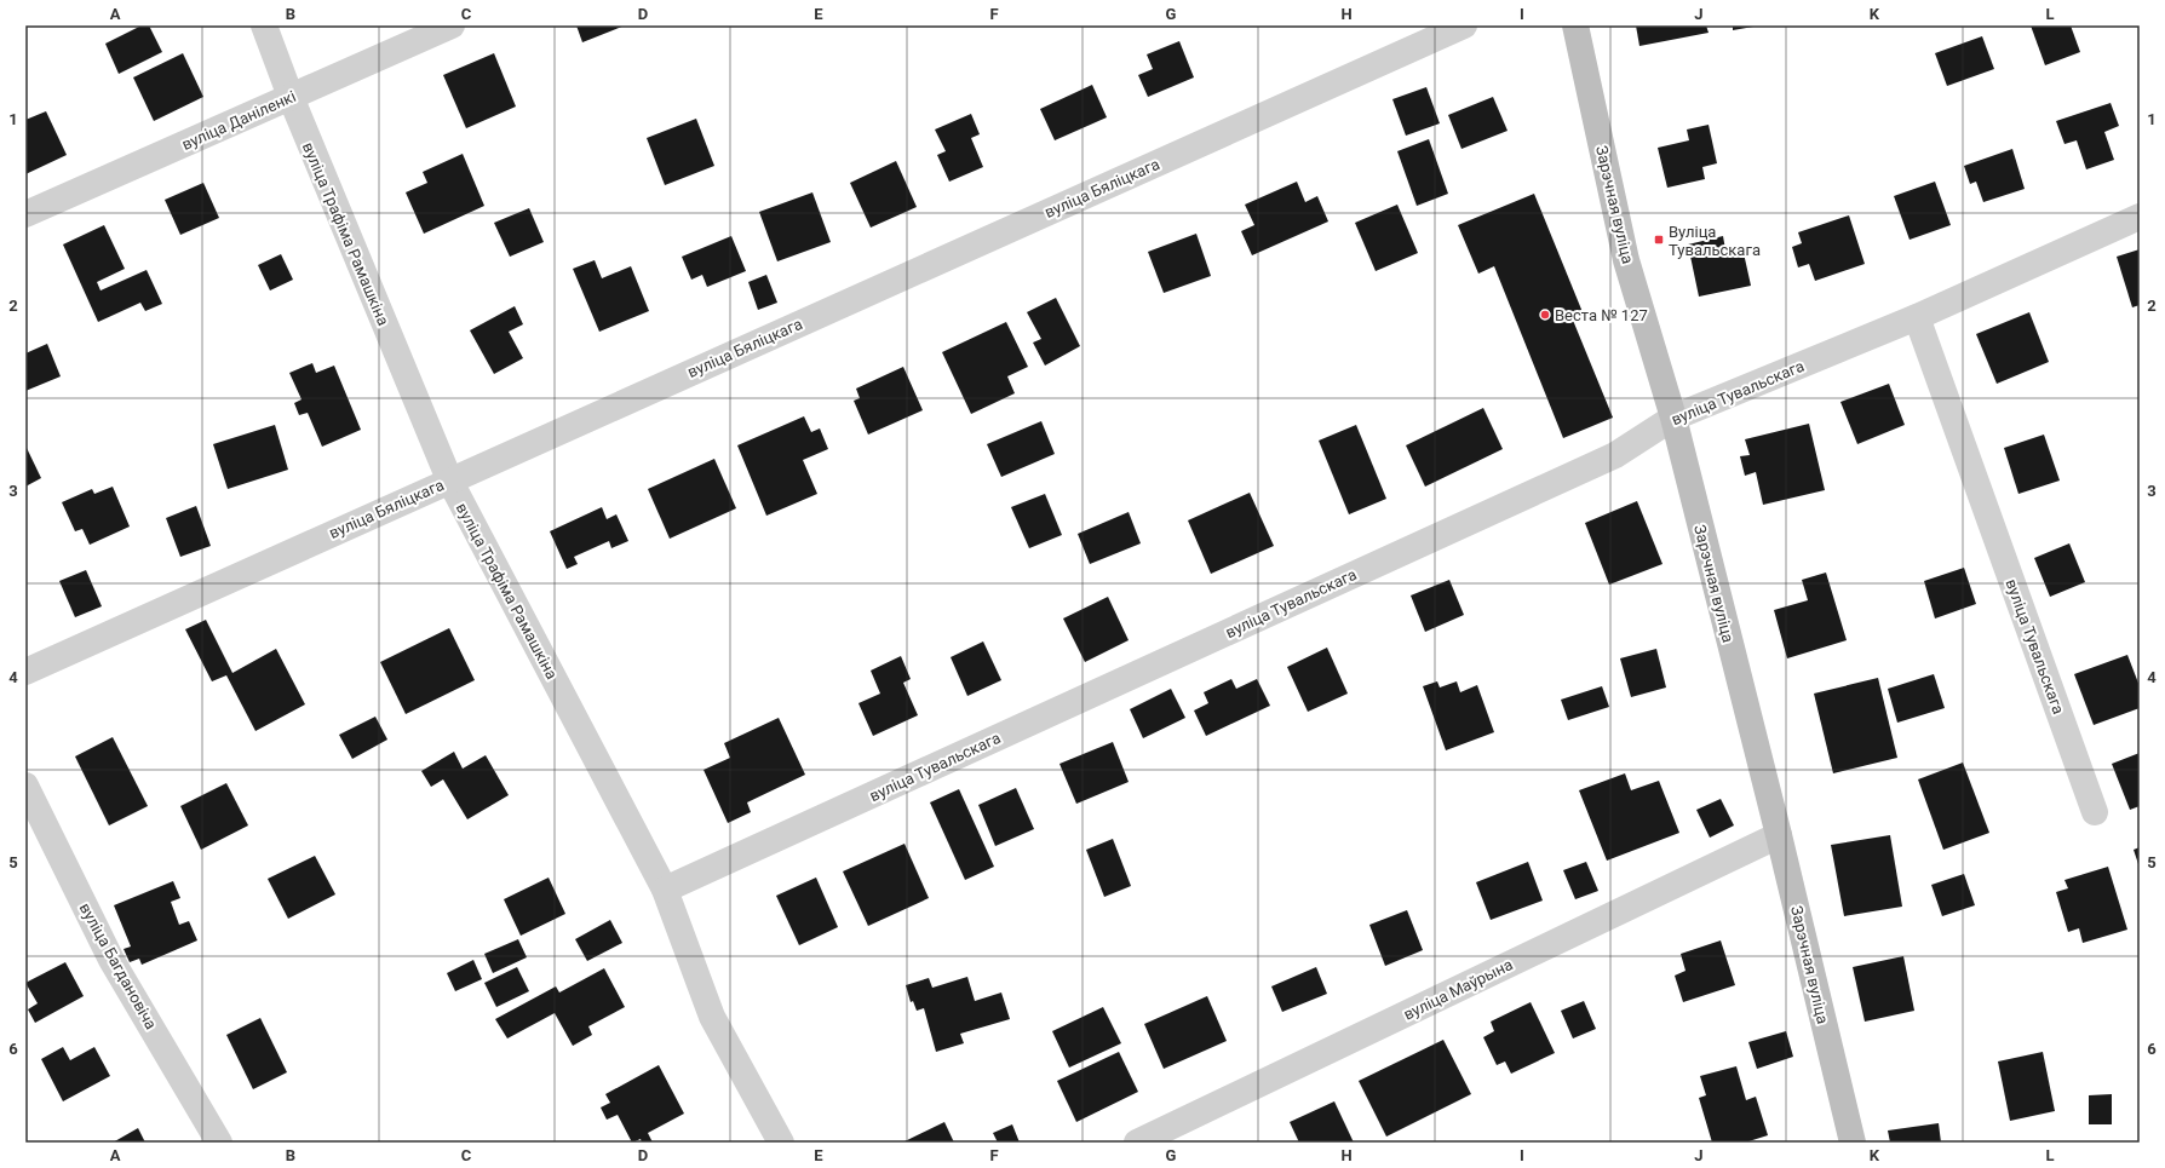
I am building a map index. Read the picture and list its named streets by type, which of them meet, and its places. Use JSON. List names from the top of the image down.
{
  "streets": {
    "street": [
      "вуліца Даніленкі",
      "вуліца Бяліцкага",
      "Зарэчная вуліца",
      "вуліца Трафіма Рамашкіна",
      "вуліца Тувальскага",
      "вуліца Багдановіча",
      "вуліца Маўрына"
    ]
  },
  "crossings": [
    ["вуліца Даніленкі", "вуліца Трафіма Рамашкіна"],
    ["вуліца Бяліцкага", "вуліца Трафіма Рамашкіна"],
    ["Зарэчная вуліца", "вуліца Тувальскага"],
    ["Зарэчная вуліца", "вуліца Маўрына"],
    ["вуліца Трафіма Рамашкіна", "вуліца Тувальскага"]
  ],
  "places": {
    "transit": ["Вуліца Тувальскага"],
    "other": ["Веста № 127"]
  },
  "grid": {
    "columns": [
      "A",
      "B",
      "C",
      "D",
      "E",
      "F",
      "G",
      "H",
      "I",
      "J",
      "K",
      "L"
    ],
    "rows": [
      "1",
      "2",
      "3",
      "4",
      "5",
      "6"
    ]
  }
}
